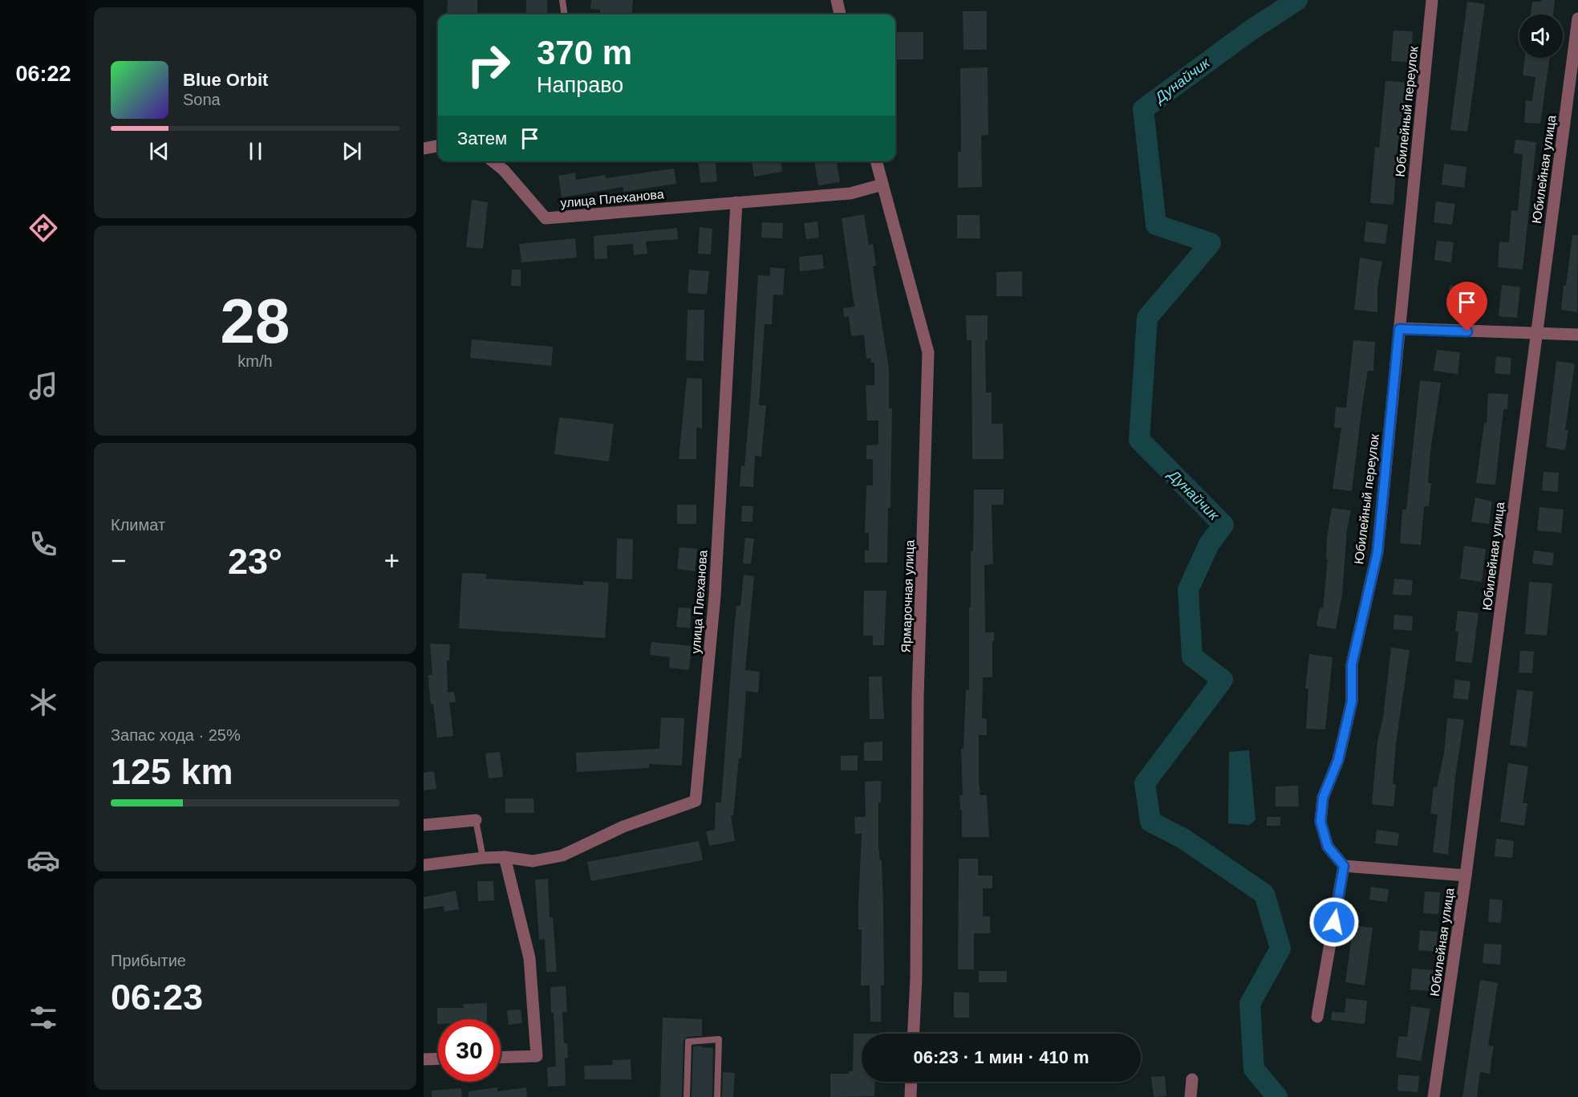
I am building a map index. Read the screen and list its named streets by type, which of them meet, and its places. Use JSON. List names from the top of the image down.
{
  "streets": {
    "street": [
      "Юбилейный переулок",
      "Юбилейная улица",
      "улица Плеханова",
      "Ярмарочная улица"
    ]
  },
  "crossings": [
    ["улица Плеханова", "Ярмарочная улица"]
  ],
  "water": ["Дунайчик"],
  "page": {
    "tabs": "06:22",
    "turn": ["370 m", "Направо"],
    "song": ["Blue Orbit", "Sona"],
    "then": "Затем",
    "tile": [
      ["28", "km/h"],
      "Климат",
      ["Запас хода · 25%", "125 km"],
      ["Прибытие", "06:23"]
    ],
    "heat": ["−", "23°", "+"],
    "limit": "30",
    "trip": "06:23 · 1 мин · 410 m"
  }
}
